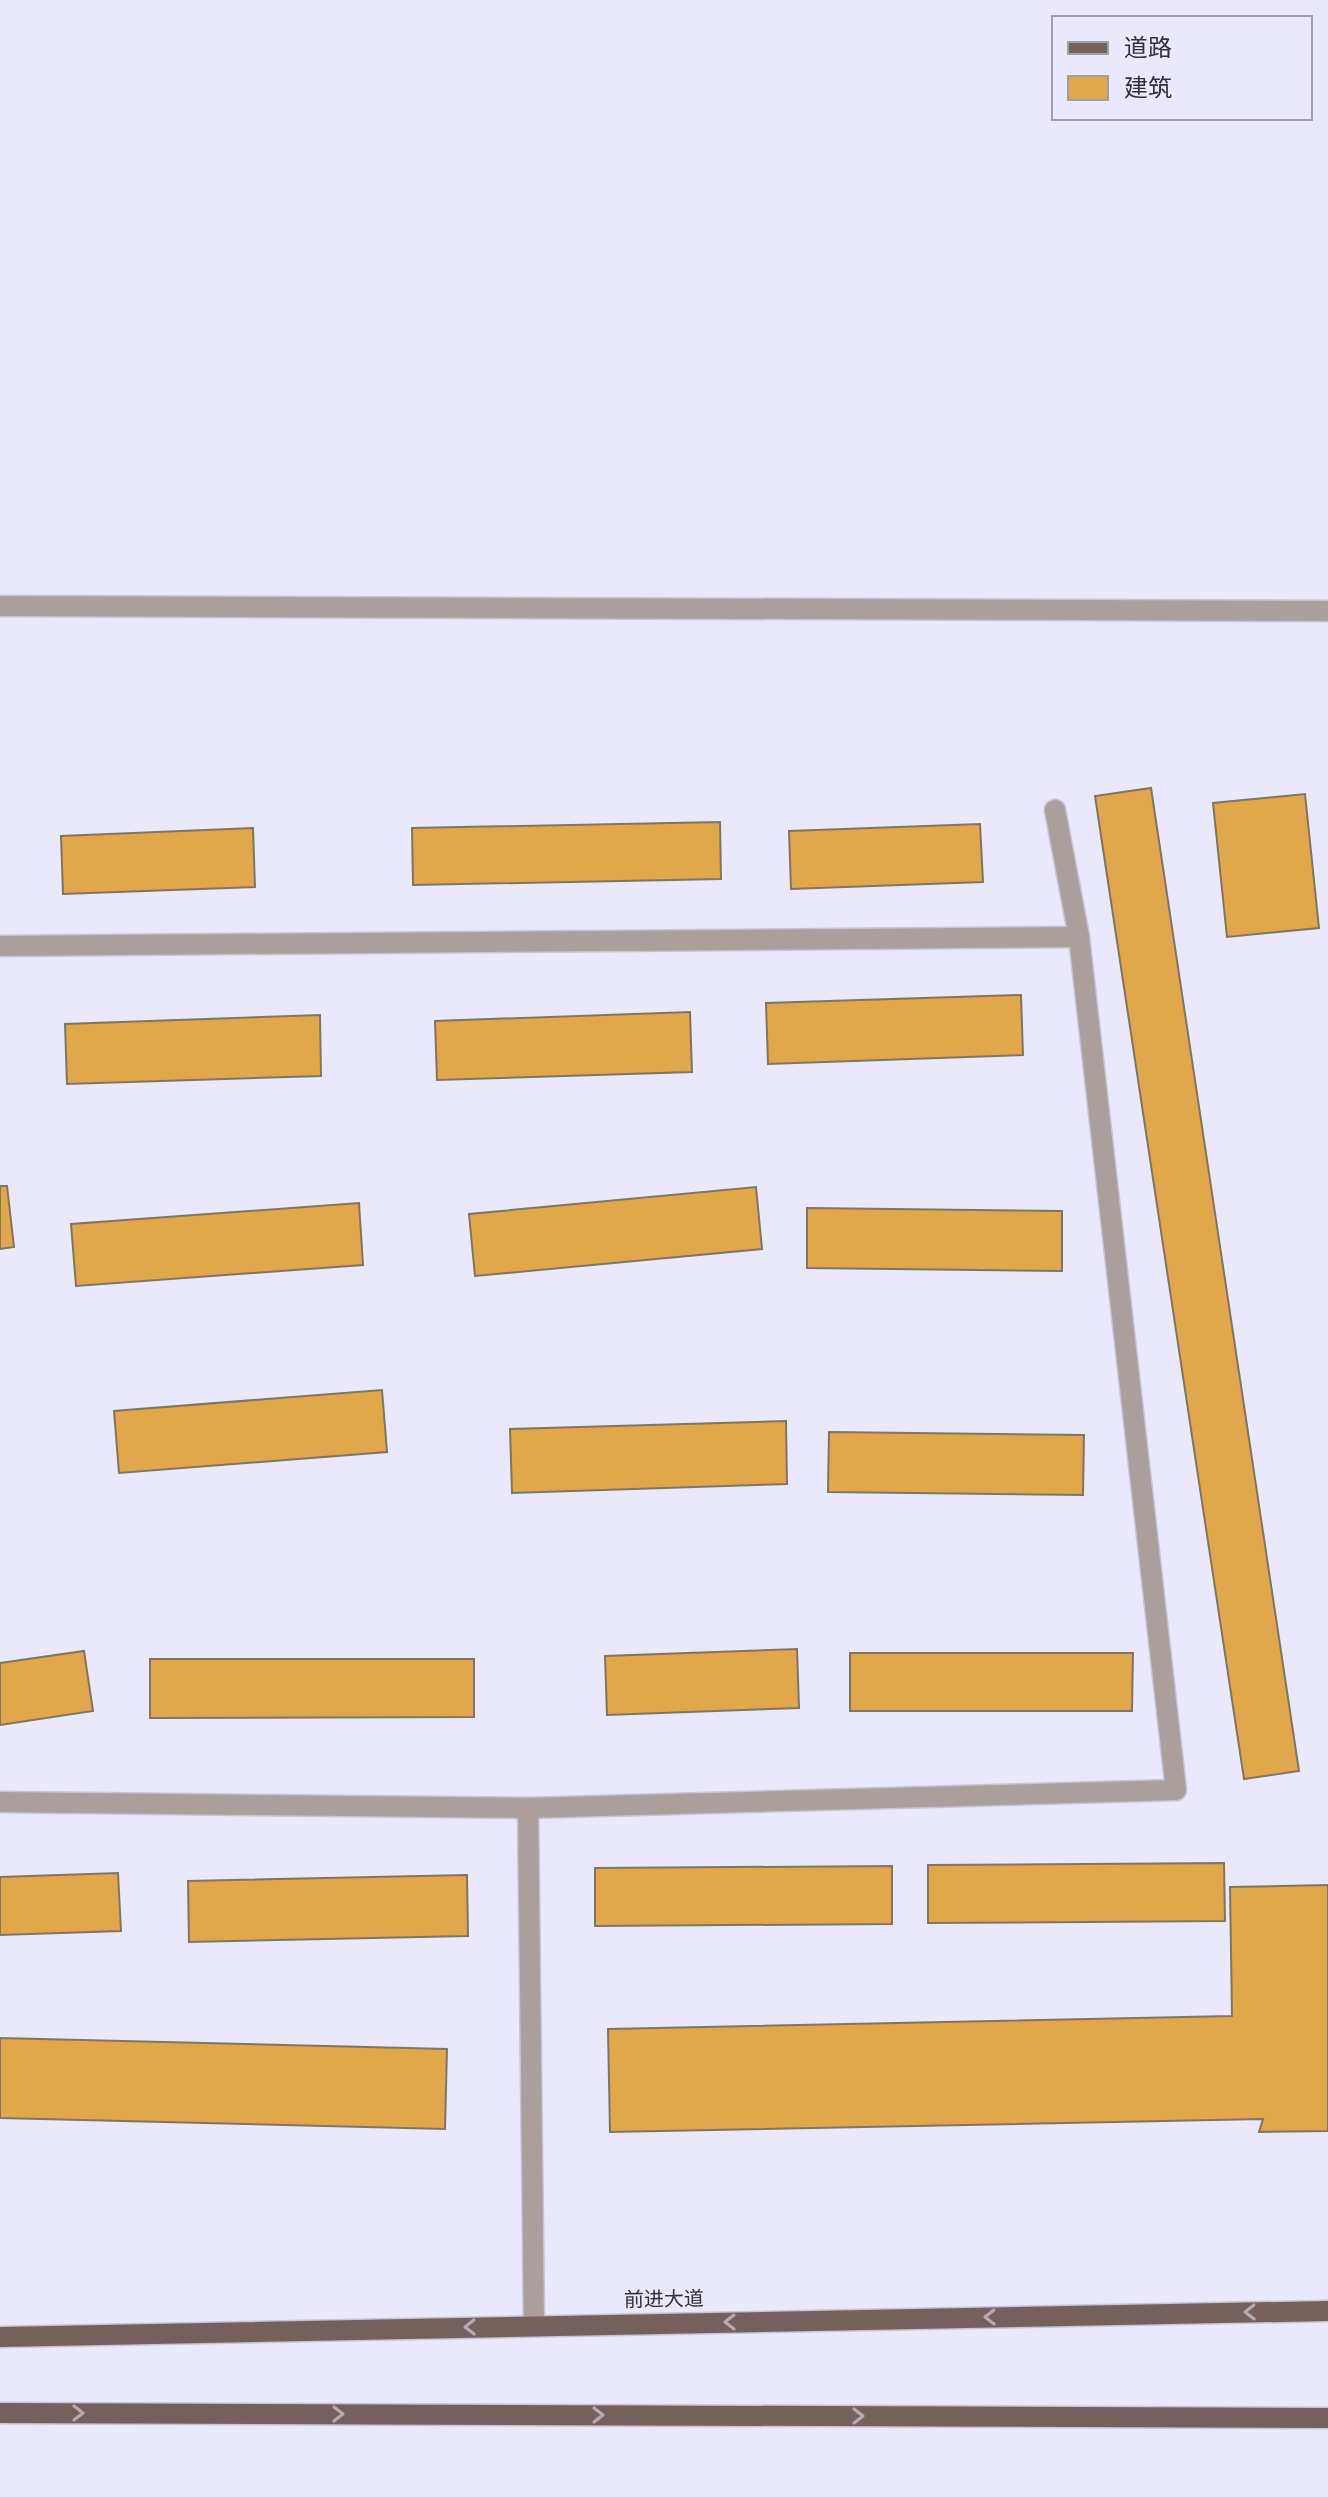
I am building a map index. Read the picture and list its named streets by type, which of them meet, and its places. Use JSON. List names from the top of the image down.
{
  "streets": {
    "main road": ["前进大道"]
  },
  "legend": ["道路", "建筑"]
}
